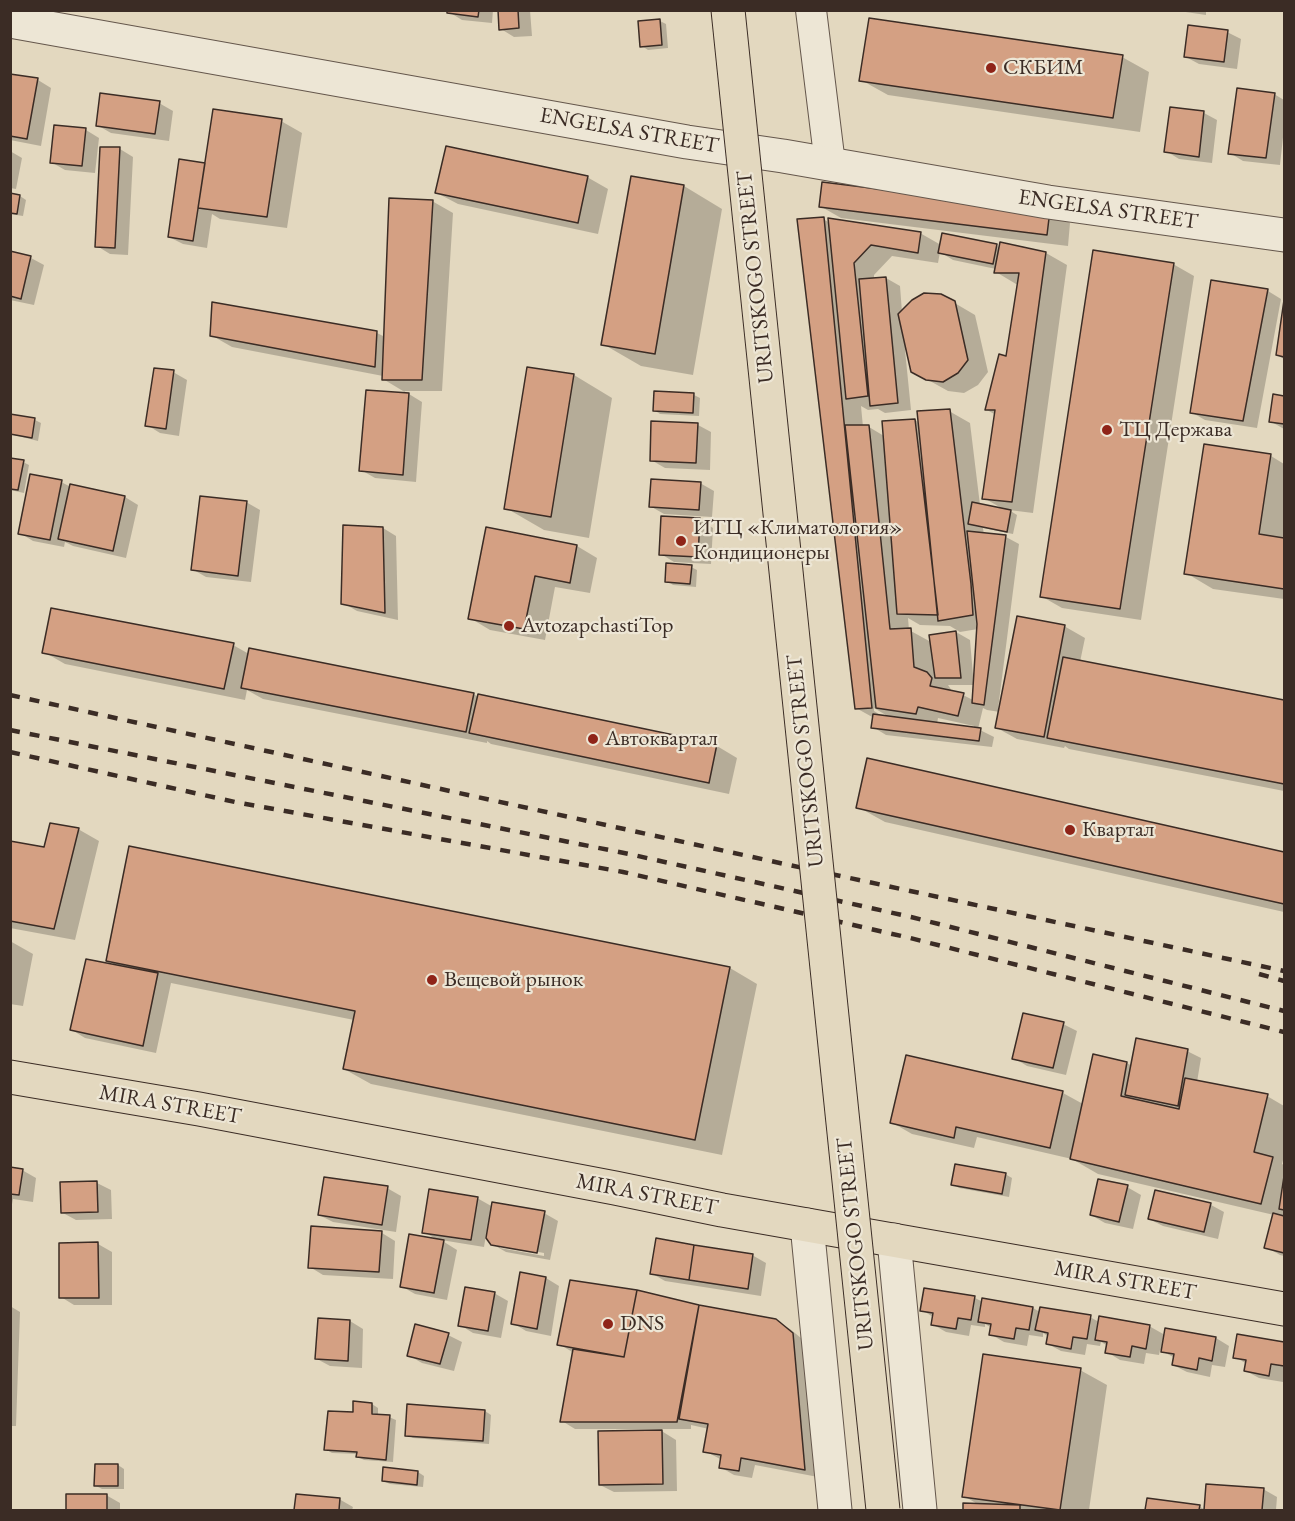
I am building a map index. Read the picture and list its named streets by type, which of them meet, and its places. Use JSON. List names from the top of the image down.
{
  "streets": {
    "main road": ["URITSKOGO STREET", "MIRA STREET"],
    "street": ["ENGELSA STREET"]
  },
  "crossings": [
    ["URITSKOGO STREET", "MIRA STREET"]
  ],
  "places": [
    "СКБИМ",
    "ТЦ Держава",
    "ИТЦ «Климатология» Кондиционеры",
    "AvtozapchastiTop",
    "Автоквартал",
    "Квартал",
    "Вещевой рынок",
    "DNS"
  ]
}
